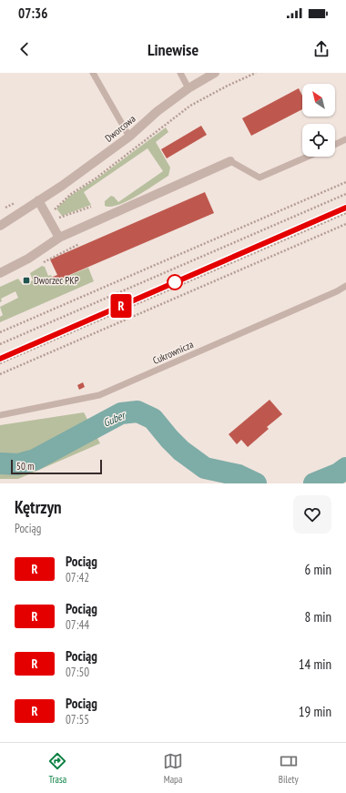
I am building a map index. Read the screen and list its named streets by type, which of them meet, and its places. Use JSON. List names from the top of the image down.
{
  "streets": {
    "street": ["Dworcowa"],
    "lane": ["Cukrownicza"]
  },
  "water": ["Guber"],
  "places": {
    "transit": ["Dworzec PKP"]
  },
  "scale_bar": "50 m",
  "north": "top left",
  "page": {
    "status": "07:36",
    "header": "Linewise",
    "on_map": "R",
    "scale": "50 m",
    "heading": ["Kętrzyn", "Pociąg"],
    "list": [
      {
        "mark": "R",
        "name": "Pociąg",
        "note": "07:42",
        "value": "6 min"
      },
      {
        "mark": "R",
        "name": "Pociąg",
        "note": "07:44",
        "value": "8 min"
      },
      {
        "mark": "R",
        "name": "Pociąg",
        "note": "07:50",
        "value": "14 min"
      },
      {
        "mark": "R",
        "name": "Pociąg",
        "note": "07:55",
        "value": "19 min"
      }
    ],
    "tabs": ["Trasa", "Mapa", "Bilety"]
  }
}
